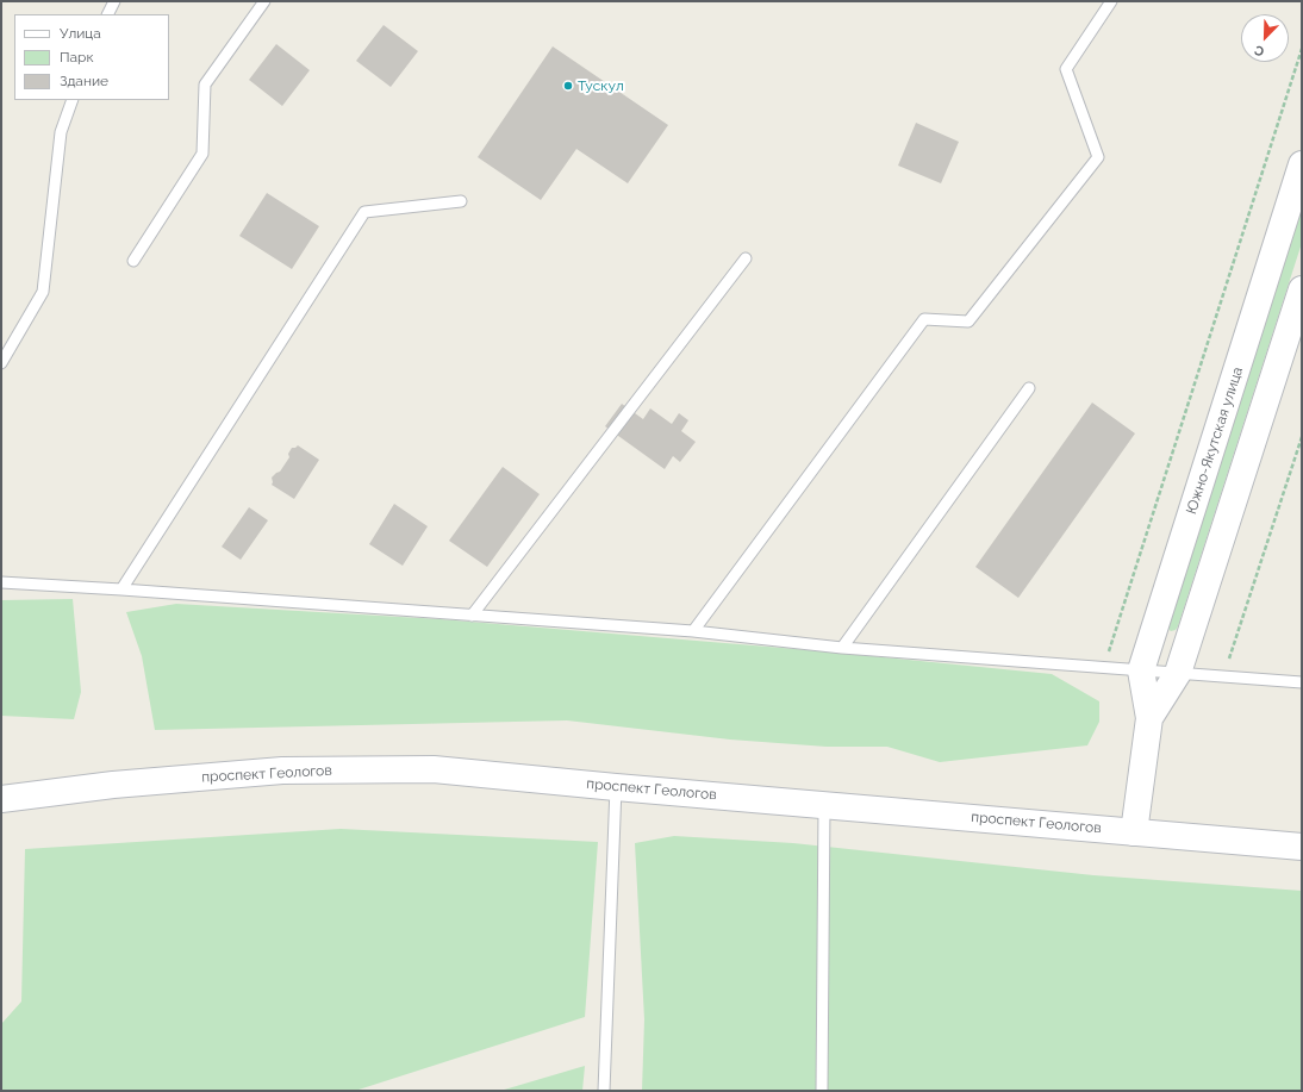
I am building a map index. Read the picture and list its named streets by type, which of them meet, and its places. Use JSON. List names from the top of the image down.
{
  "streets": {
    "main road": ["Южно-Якутская улица", "проспект Геологов"]
  },
  "crossings": [
    ["Южно-Якутская улица", "проспект Геологов"]
  ],
  "places": ["Тускул"],
  "legend": ["Улица", "Парк", "Здание"],
  "north": "bottom left"
}
